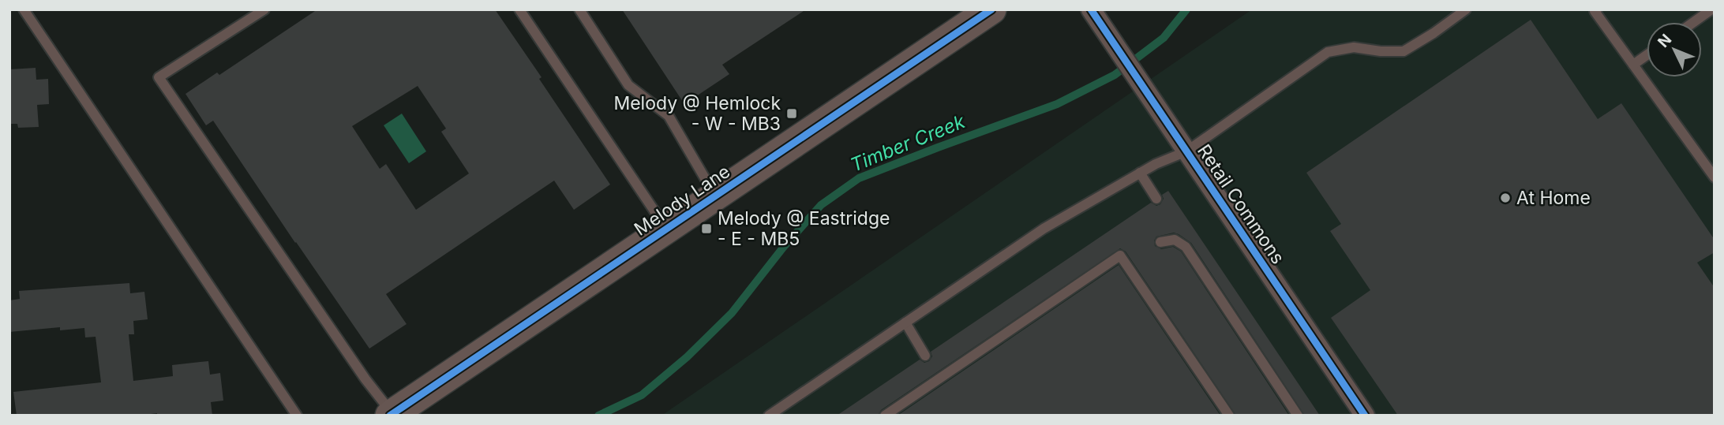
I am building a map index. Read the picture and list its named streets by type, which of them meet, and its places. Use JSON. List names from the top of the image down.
{
  "streets": {
    "street": ["Melody Lane", "Retail Commons"]
  },
  "water": ["Timber Creek"],
  "places": {
    "transit": ["Melody @ Hemlock - W - MB3", "Melody @ Eastridge - E - MB5"],
    "other": ["At Home"]
  },
  "north": "top left"
}
